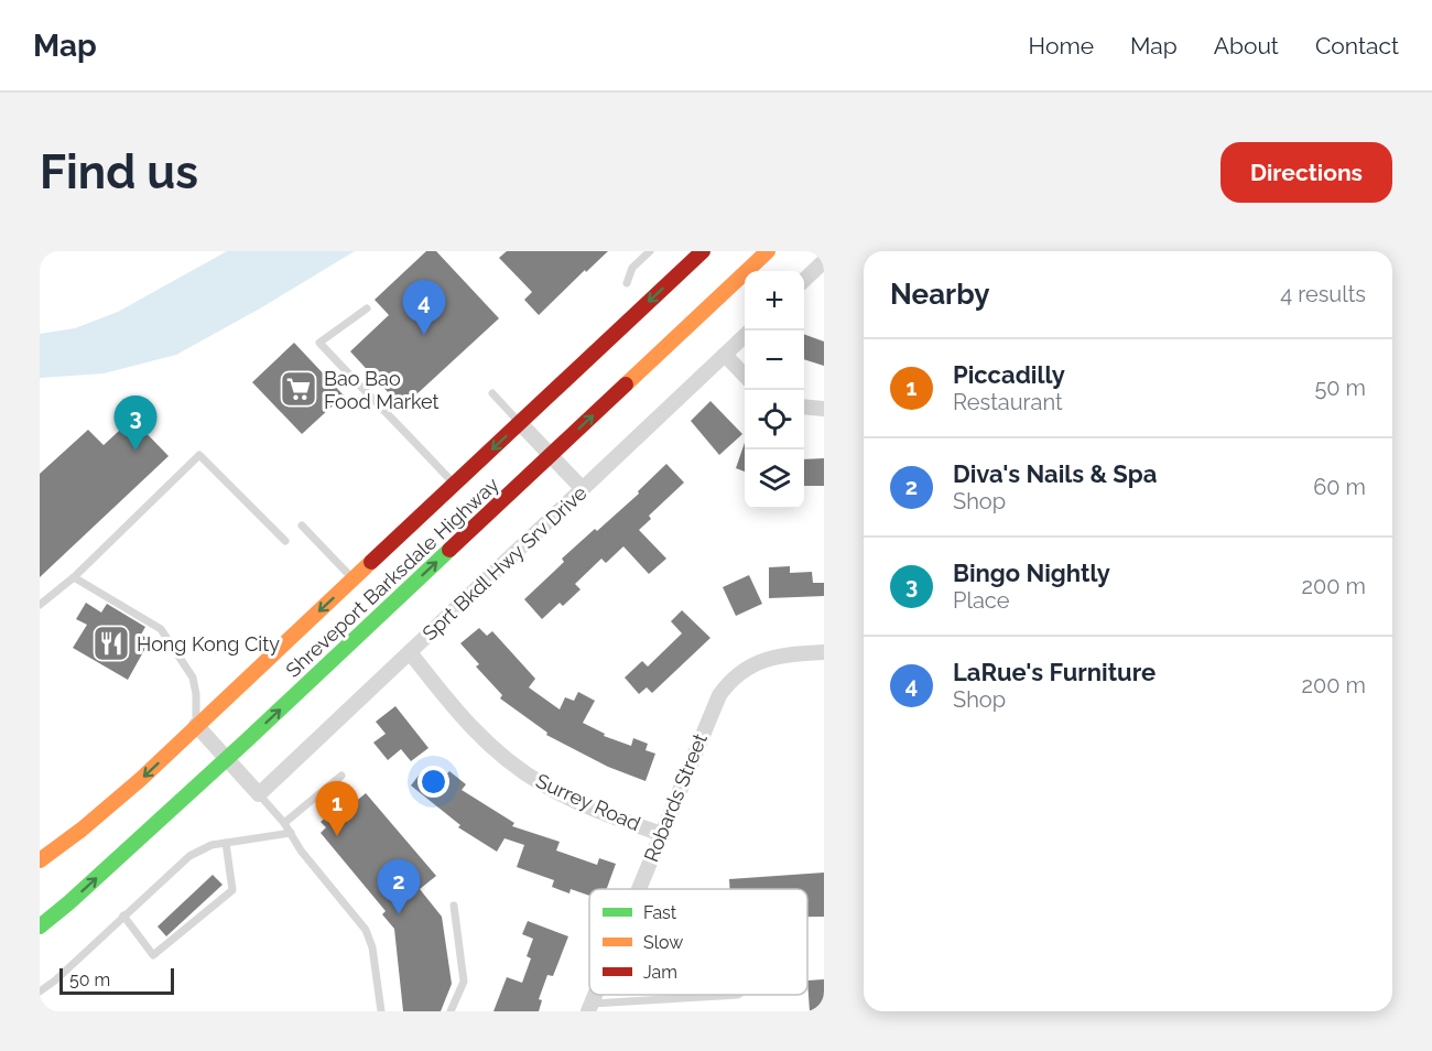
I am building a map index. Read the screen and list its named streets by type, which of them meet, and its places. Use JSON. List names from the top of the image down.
{
  "streets": {
    "main road": ["Shreveport Barksdale Highway"],
    "street": ["Sprt Bkdl Hwy Srv Drive", "Robards Street", "Surrey Road"]
  },
  "crossings": [
    ["Sprt Bkdl Hwy Srv Drive", "Surrey Road"],
    ["Robards Street", "Surrey Road"]
  ],
  "places": {
    "supermarket": ["Bao Bao Food Market"],
    "restaurant": ["Hong Kong City"]
  },
  "legend": ["Fast", "Slow", "Jam"],
  "scale_bar": "50 m",
  "page": {
    "header": "Map",
    "nav": [
      "Home",
      "Map",
      "About",
      "Contact"
    ],
    "buttons": "Directions",
    "title": "Find us",
    "heading": ["Nearby", "4 results"],
    "map_buttons": ["+", "−"],
    "pins": [
      "4",
      "3",
      "1",
      "2"
    ],
    "list": [
      {
        "mark": "1",
        "name": "Piccadilly",
        "note": "Restaurant",
        "value": "50 m"
      },
      {
        "mark": "2",
        "name": "Diva's Nails & Spa",
        "note": "Shop",
        "value": "60 m"
      },
      {
        "mark": "3",
        "name": "Bingo Nightly",
        "note": "Place",
        "value": "200 m"
      },
      {
        "mark": "4",
        "name": "LaRue's Furniture",
        "note": "Shop",
        "value": "200 m"
      }
    ],
    "scale": "50 m"
  }
}
